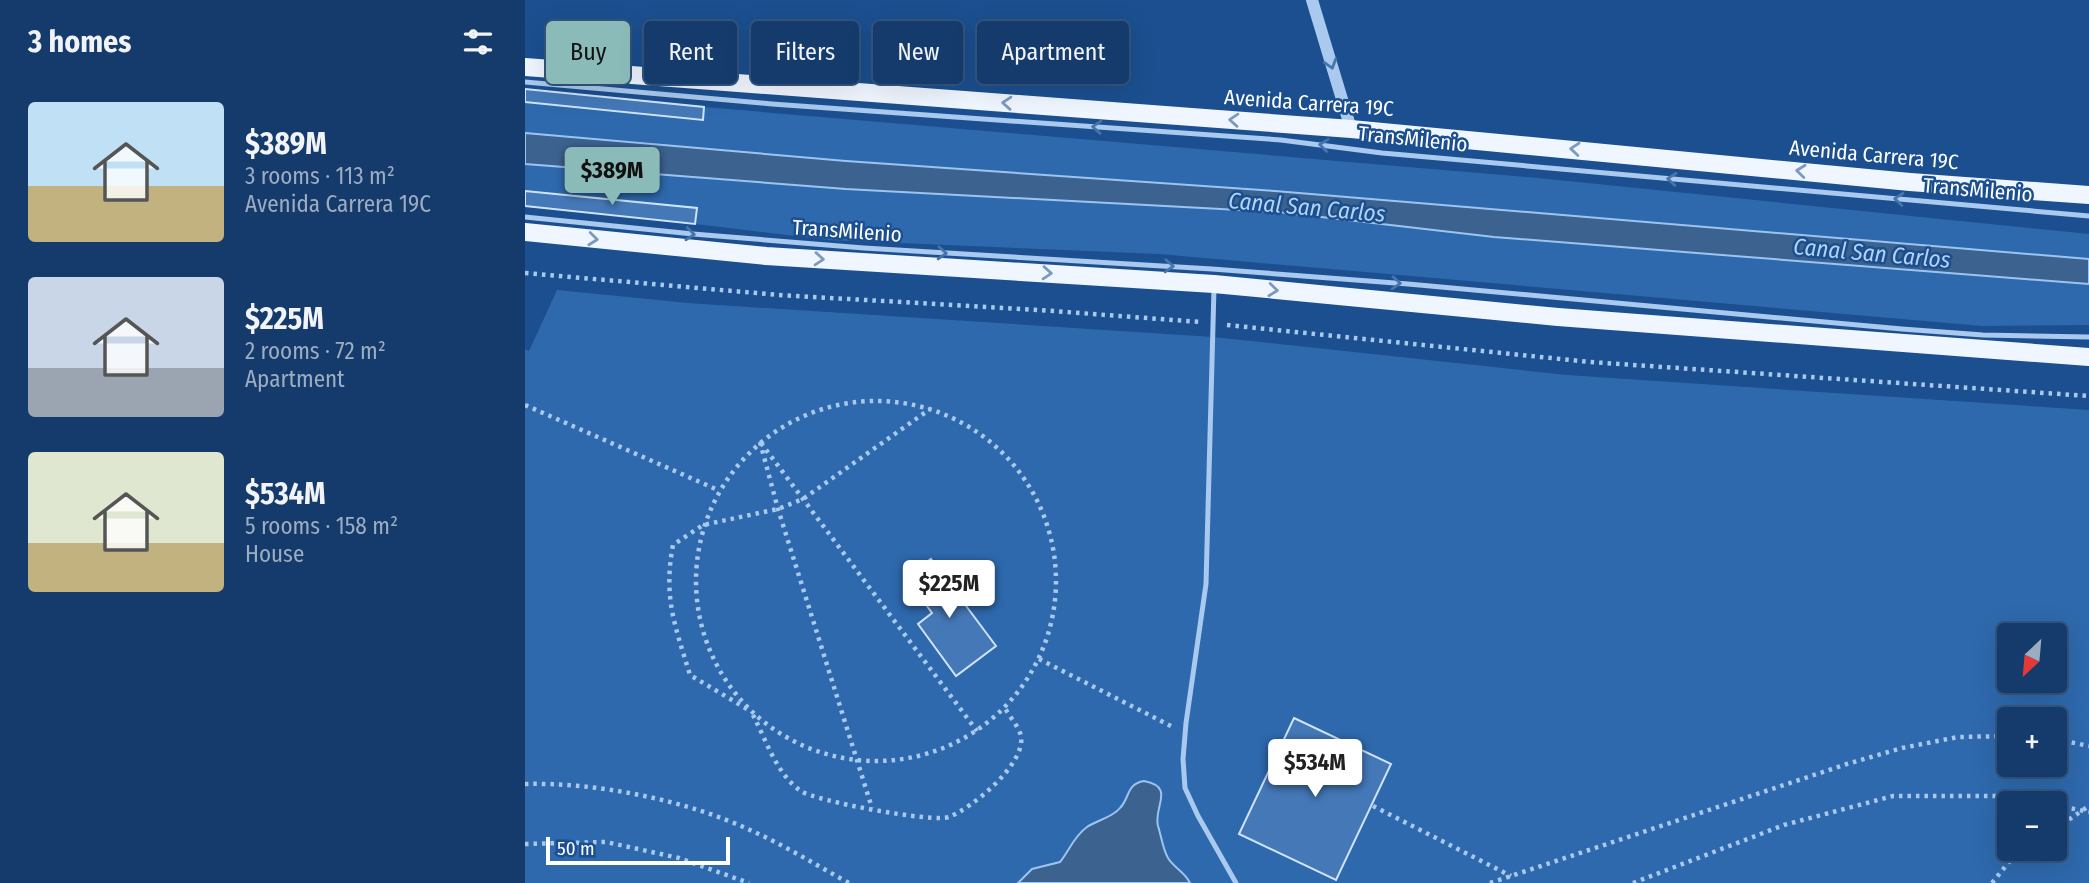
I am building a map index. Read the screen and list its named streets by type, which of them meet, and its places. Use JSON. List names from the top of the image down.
{
  "streets": {
    "main road": ["Avenida Carrera 19C"],
    "lane": ["TransMilenio"]
  },
  "one_way": ["Avenida Carrera 19C"],
  "water": ["Canal San Carlos"],
  "scale_bar": "50 m",
  "north": "bottom left",
  "page": {
    "heading": "3 homes",
    "chip": [
      "Buy",
      "Rent",
      "Filters",
      "New",
      "Apartment"
    ],
    "list": [
      {
        "name": "$389M",
        "note": "3 rooms · 113 m² · Avenida Carrera 19C"
      },
      {
        "name": "$225M",
        "note": "2 rooms · 72 m² · Apartment"
      },
      {
        "name": "$534M",
        "note": "5 rooms · 158 m² · House"
      }
    ],
    "price": ["$389M", "$225M", "$534M"],
    "map_buttons": ["+", "−"],
    "scale": "50 m"
  }
}
